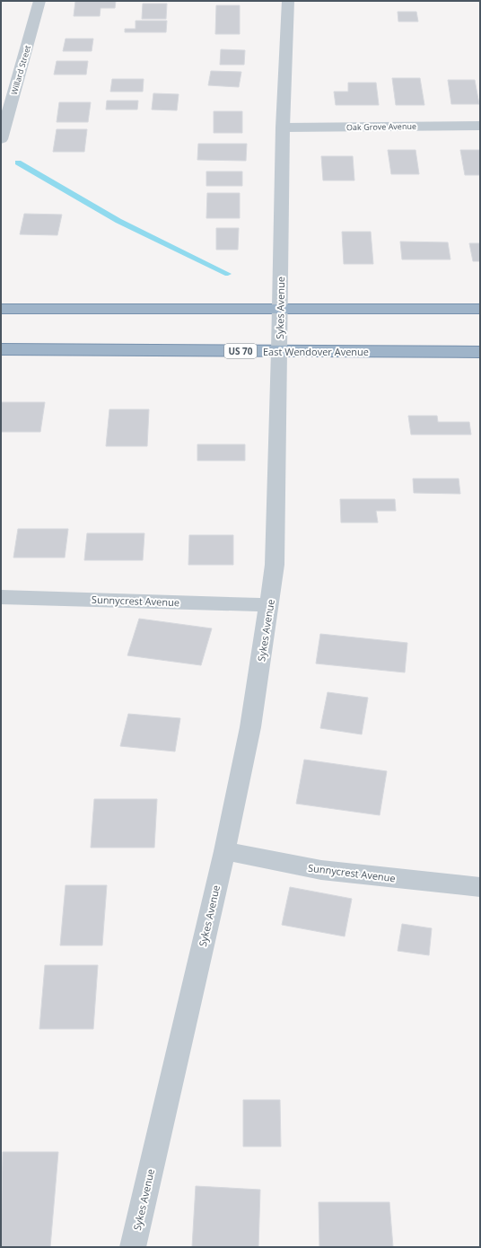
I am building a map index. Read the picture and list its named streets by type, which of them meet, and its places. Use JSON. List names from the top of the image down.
{
  "streets": {
    "highway": ["US 70", "East Wendover Avenue"],
    "street": [
      "Willard Street",
      "Oak Grove Avenue",
      "Sykes Avenue",
      "Sunnycrest Avenue"
    ]
  },
  "crossings": [
    ["Oak Grove Avenue", "Sykes Avenue"],
    ["Sykes Avenue", "East Wendover Avenue"],
    ["Sykes Avenue", "Sunnycrest Avenue"]
  ]
}
